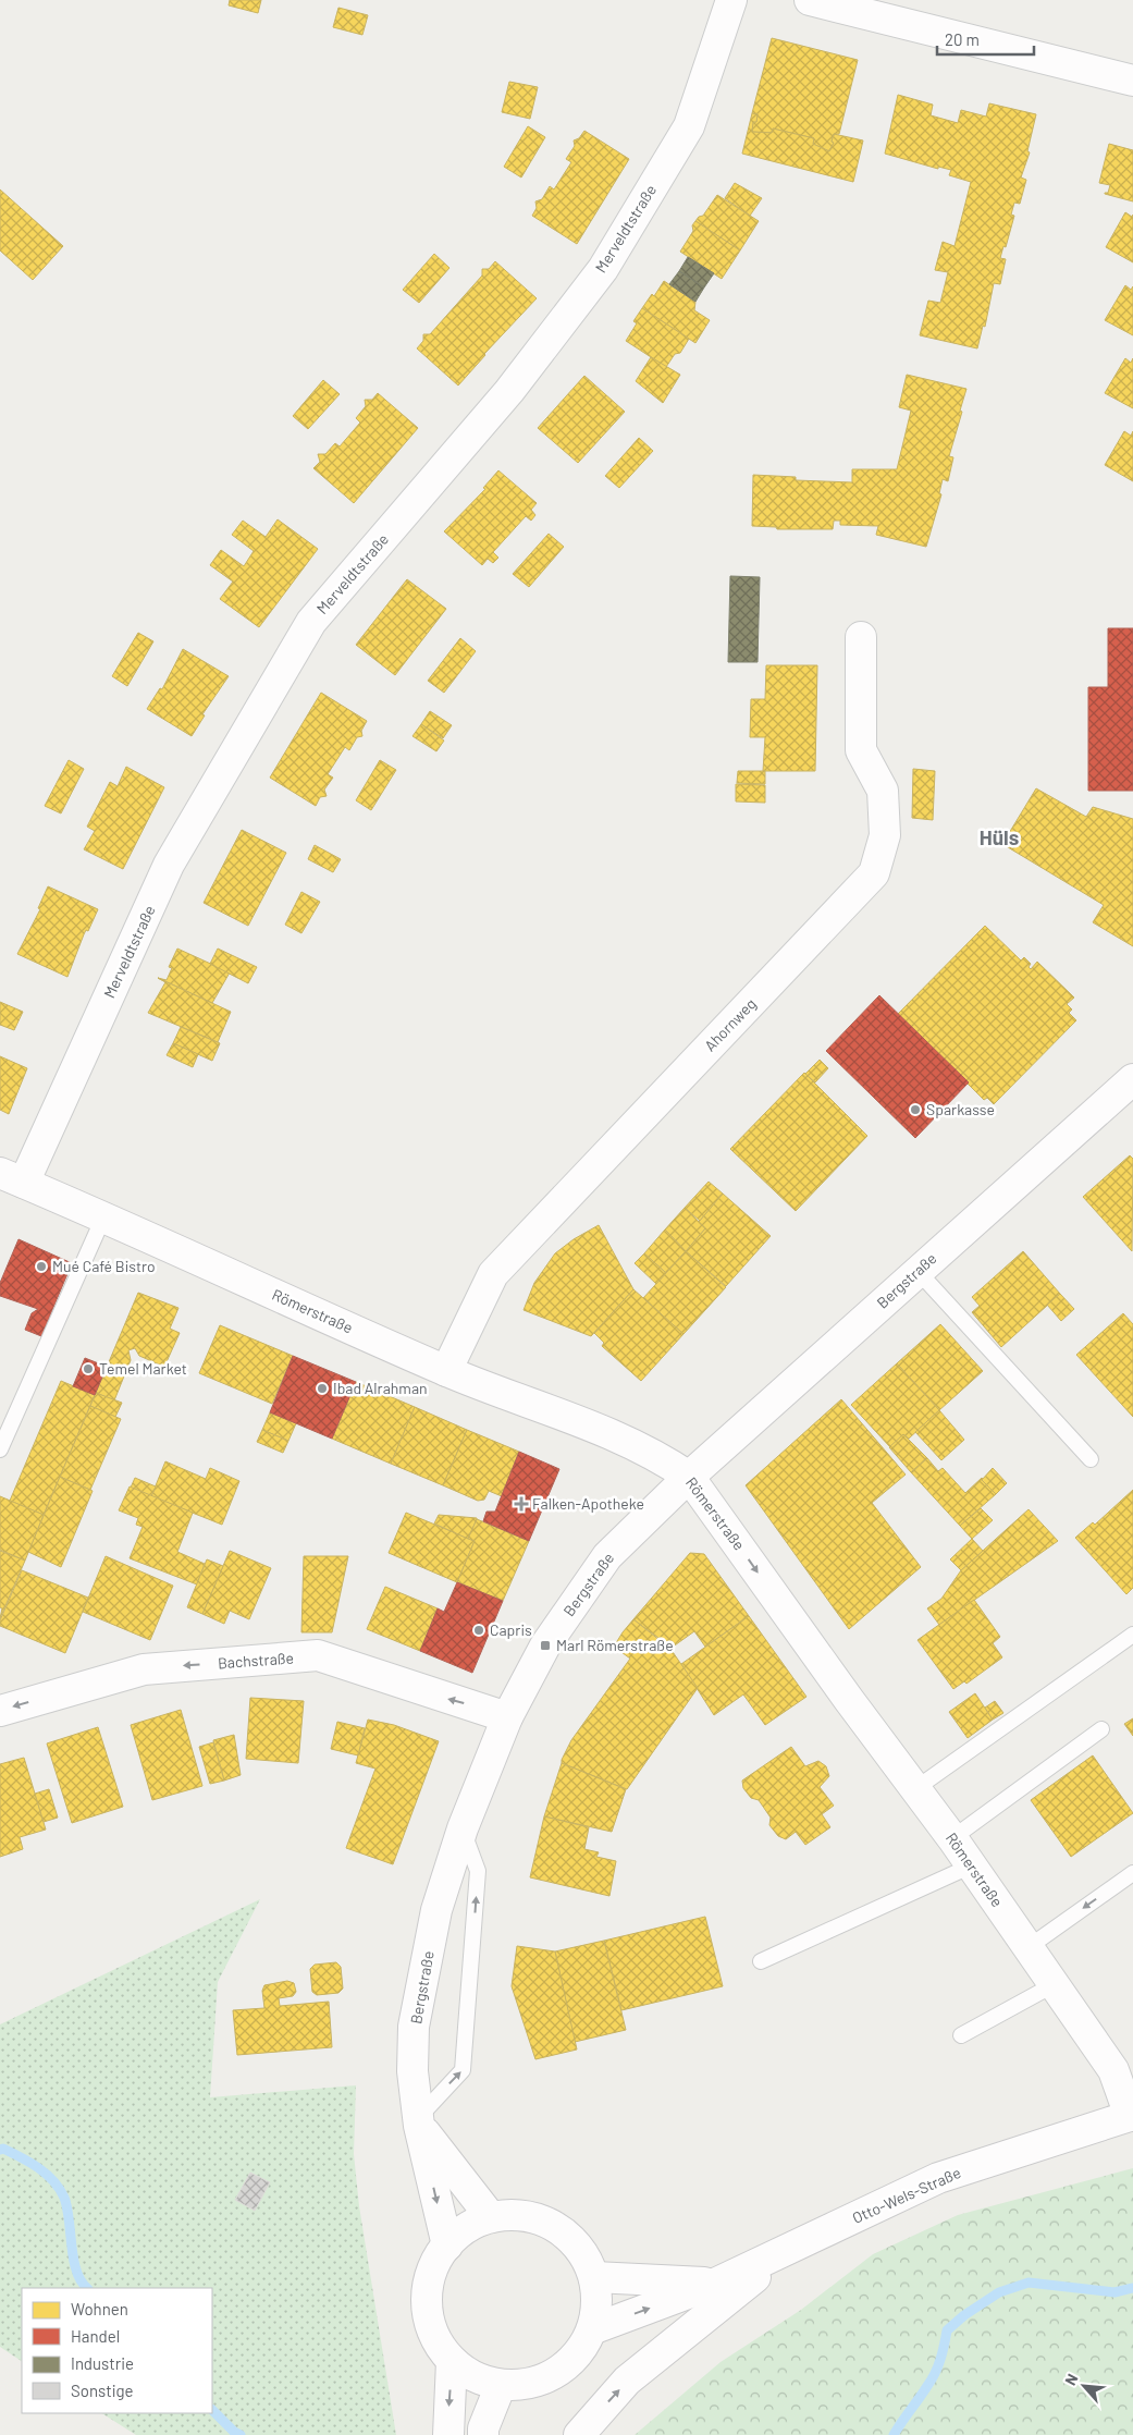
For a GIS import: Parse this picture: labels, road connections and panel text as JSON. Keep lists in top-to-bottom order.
{
  "streets": {
    "main road": [
      "Merveldtstraße",
      "Ahornweg",
      "Bergstraße",
      "Römerstraße",
      "Bachstraße",
      "Otto-Wels-Straße"
    ]
  },
  "crossings": [
    ["Merveldtstraße", "Römerstraße"],
    ["Ahornweg", "Römerstraße"],
    ["Bergstraße", "Römerstraße"],
    ["Bergstraße", "Bachstraße"],
    ["Bergstraße", "Otto-Wels-Straße"],
    ["Römerstraße", "Otto-Wels-Straße"]
  ],
  "one_way": ["Bachstraße"],
  "districts": ["Hüls"],
  "places": {
    "other": [
      "Sparkasse",
      "Mué Café Bistro",
      "Temel Market",
      "Ibad Alrahman",
      "Capris"
    ],
    "health": ["Falken-Apotheke"],
    "transit": ["Marl Römerstraße"]
  },
  "legend": [
    "Wohnen",
    "Handel",
    "Industrie",
    "Sonstige"
  ],
  "scale_bar": "20 m",
  "north": "top left"
}
